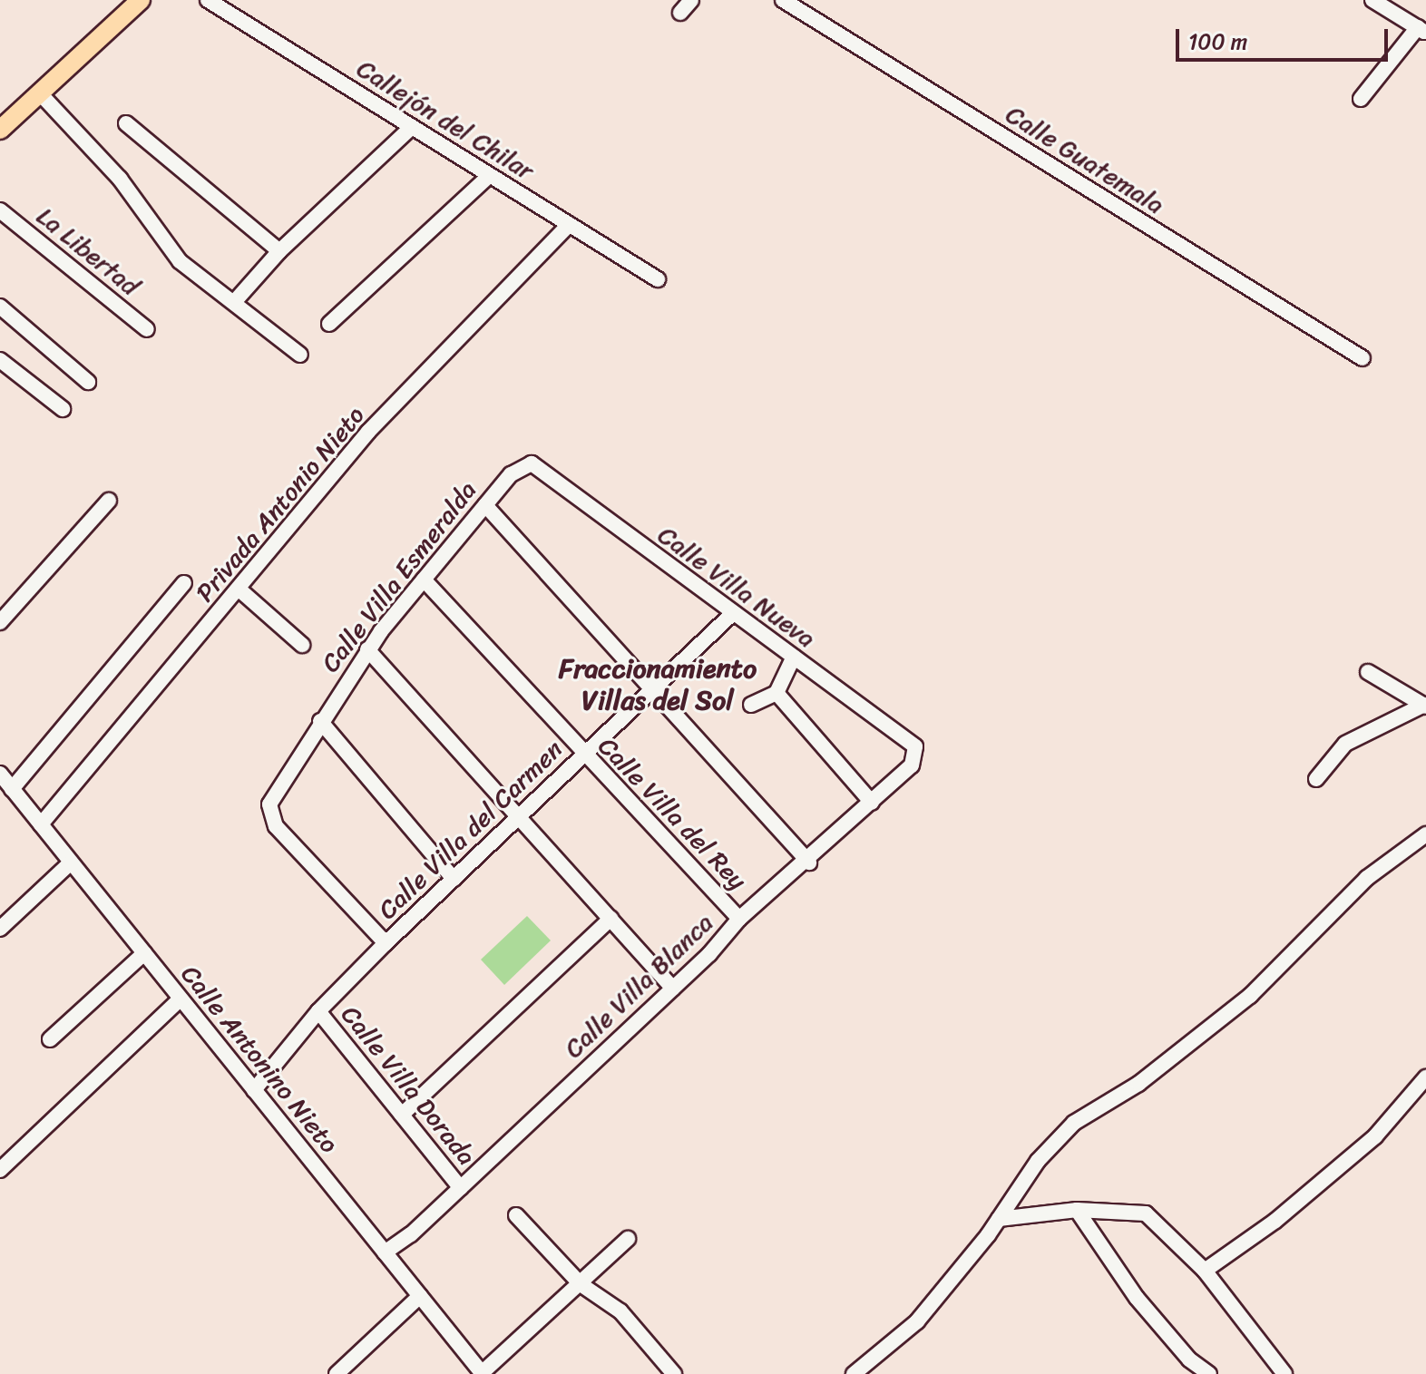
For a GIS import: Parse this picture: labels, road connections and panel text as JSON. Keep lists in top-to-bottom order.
{
  "streets": {
    "street": [
      "Callejón del Chilar",
      "Calle Guatemala",
      "La Libertad",
      "Privada Antonio Nieto",
      "Calle Villa Esmeralda",
      "Calle Villa Nueva",
      "Calle Villa del Rey",
      "Calle Villa del Carmen",
      "Calle Villa Blanca",
      "Calle Antonino Nieto",
      "Calle Villa Dorada"
    ]
  },
  "crossings": [
    ["Callejón del Chilar", "Privada Antonio Nieto"],
    ["Privada Antonio Nieto", "Calle Antonino Nieto"],
    ["Calle Villa Esmeralda", "Calle Villa Nueva"],
    ["Calle Villa Esmeralda", "Calle Villa del Rey"],
    ["Calle Villa Esmeralda", "Calle Villa del Carmen"],
    ["Calle Villa Nueva", "Calle Villa del Carmen"],
    ["Calle Villa Nueva", "Calle Villa Blanca"],
    ["Calle Villa del Rey", "Calle Villa del Carmen"],
    ["Calle Villa del Rey", "Calle Villa Blanca"],
    ["Calle Villa del Carmen", "Calle Antonino Nieto"],
    ["Calle Villa del Carmen", "Calle Villa Dorada"],
    ["Calle Villa Blanca", "Calle Antonino Nieto"],
    ["Calle Villa Blanca", "Calle Villa Dorada"]
  ],
  "districts": ["Fraccionamiento Villas del Sol"],
  "scale_bar": "100 m"
}
